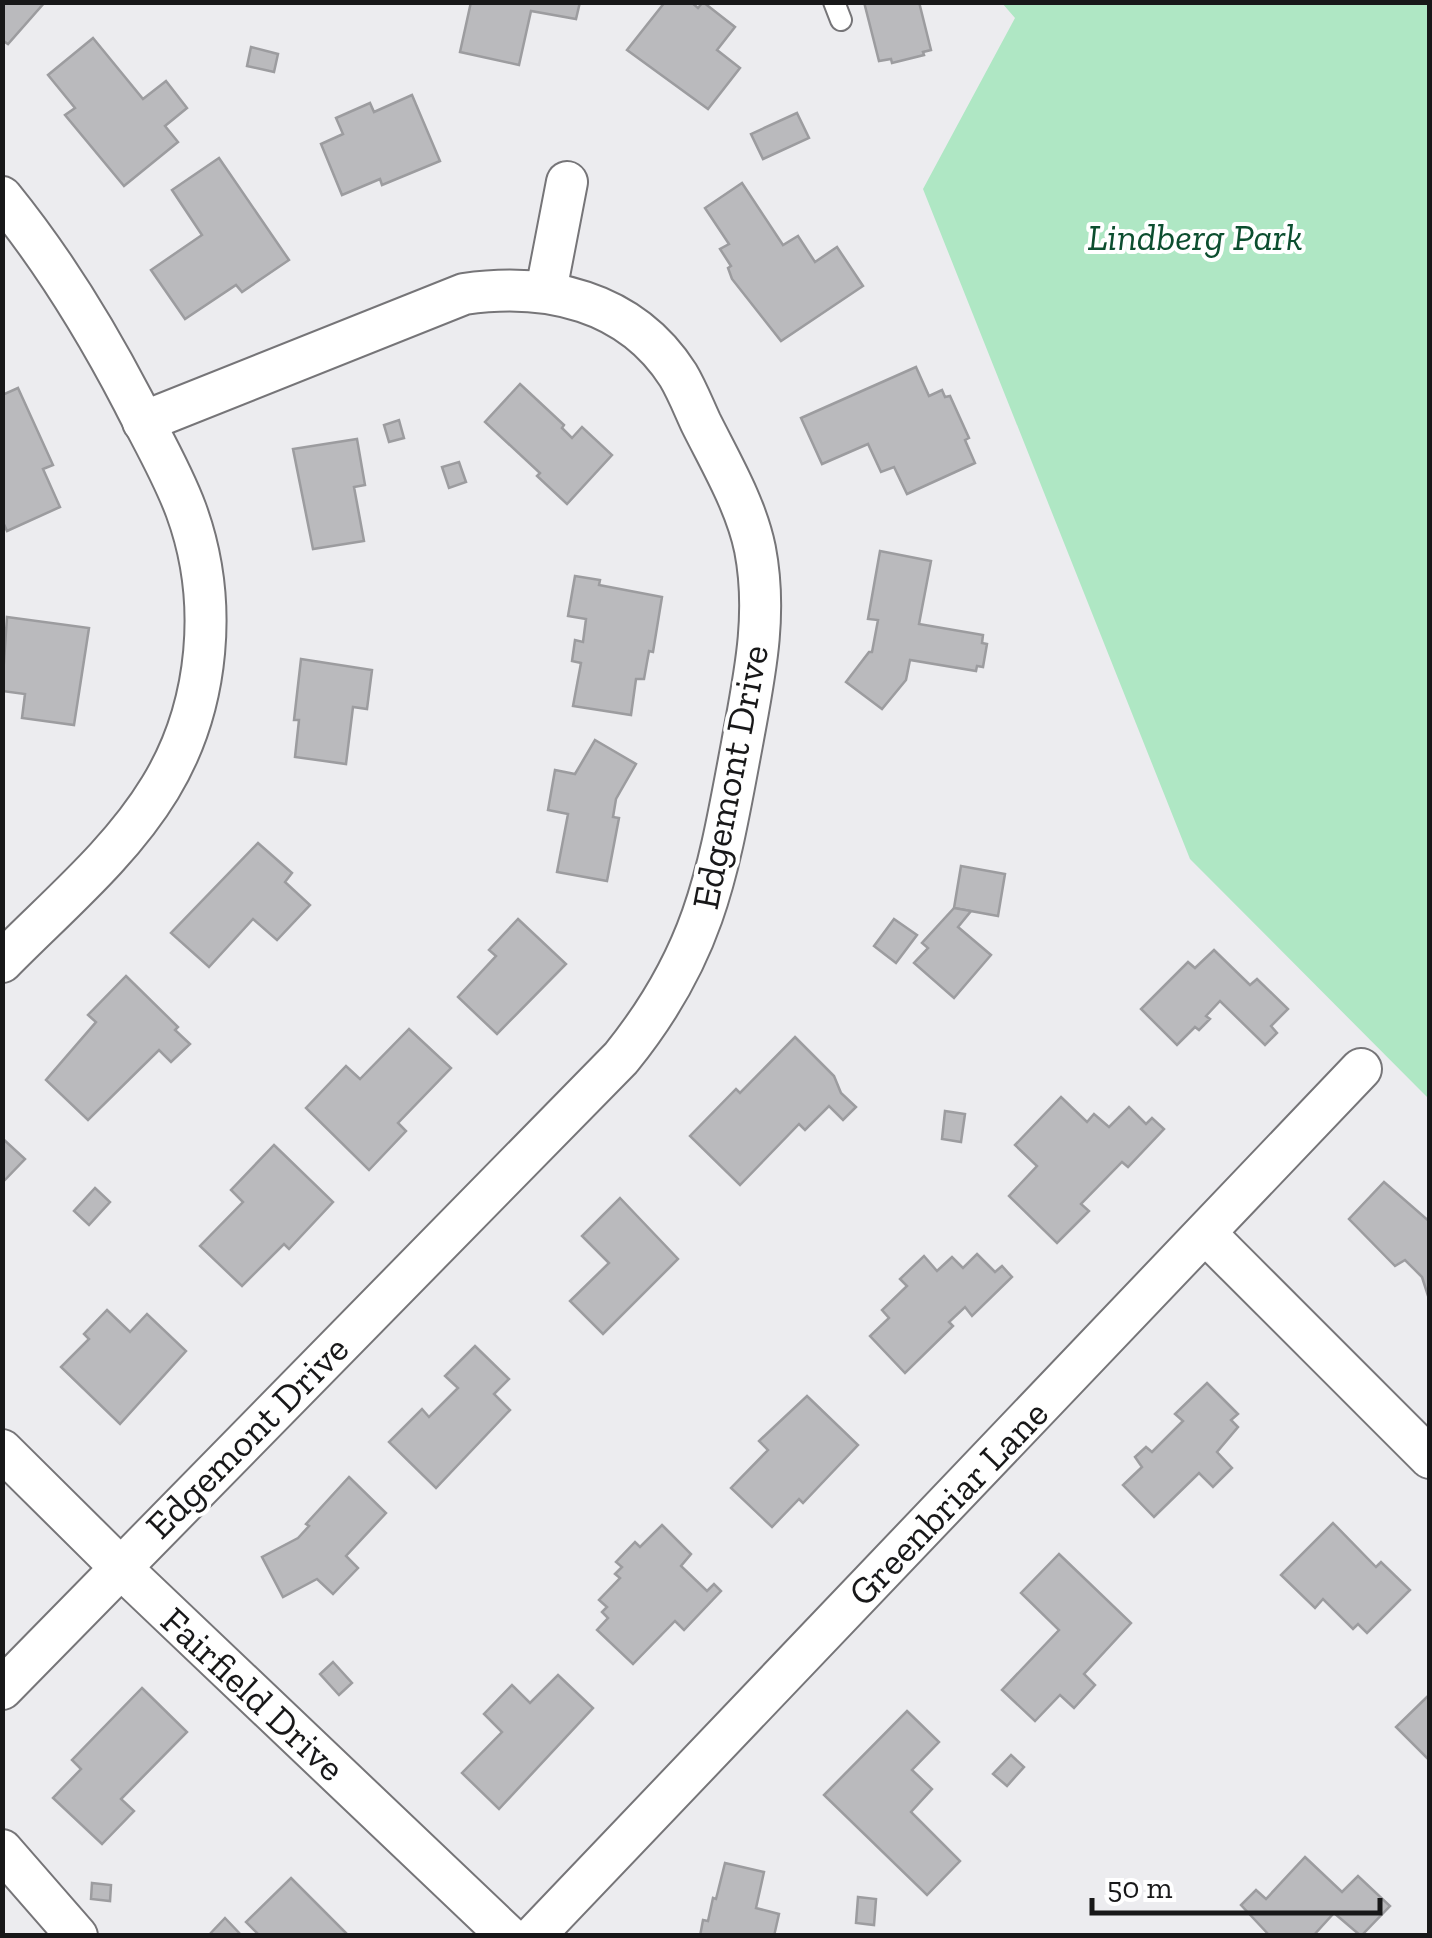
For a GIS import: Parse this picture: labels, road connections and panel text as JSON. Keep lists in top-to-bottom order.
{
  "streets": {
    "street": ["Edgemont Drive", "Greenbriar Lane", "Fairfield Drive"]
  },
  "crossings": [
    ["Edgemont Drive", "Fairfield Drive"]
  ],
  "parks": ["Lindberg Park"],
  "scale_bar": "50 m"
}
